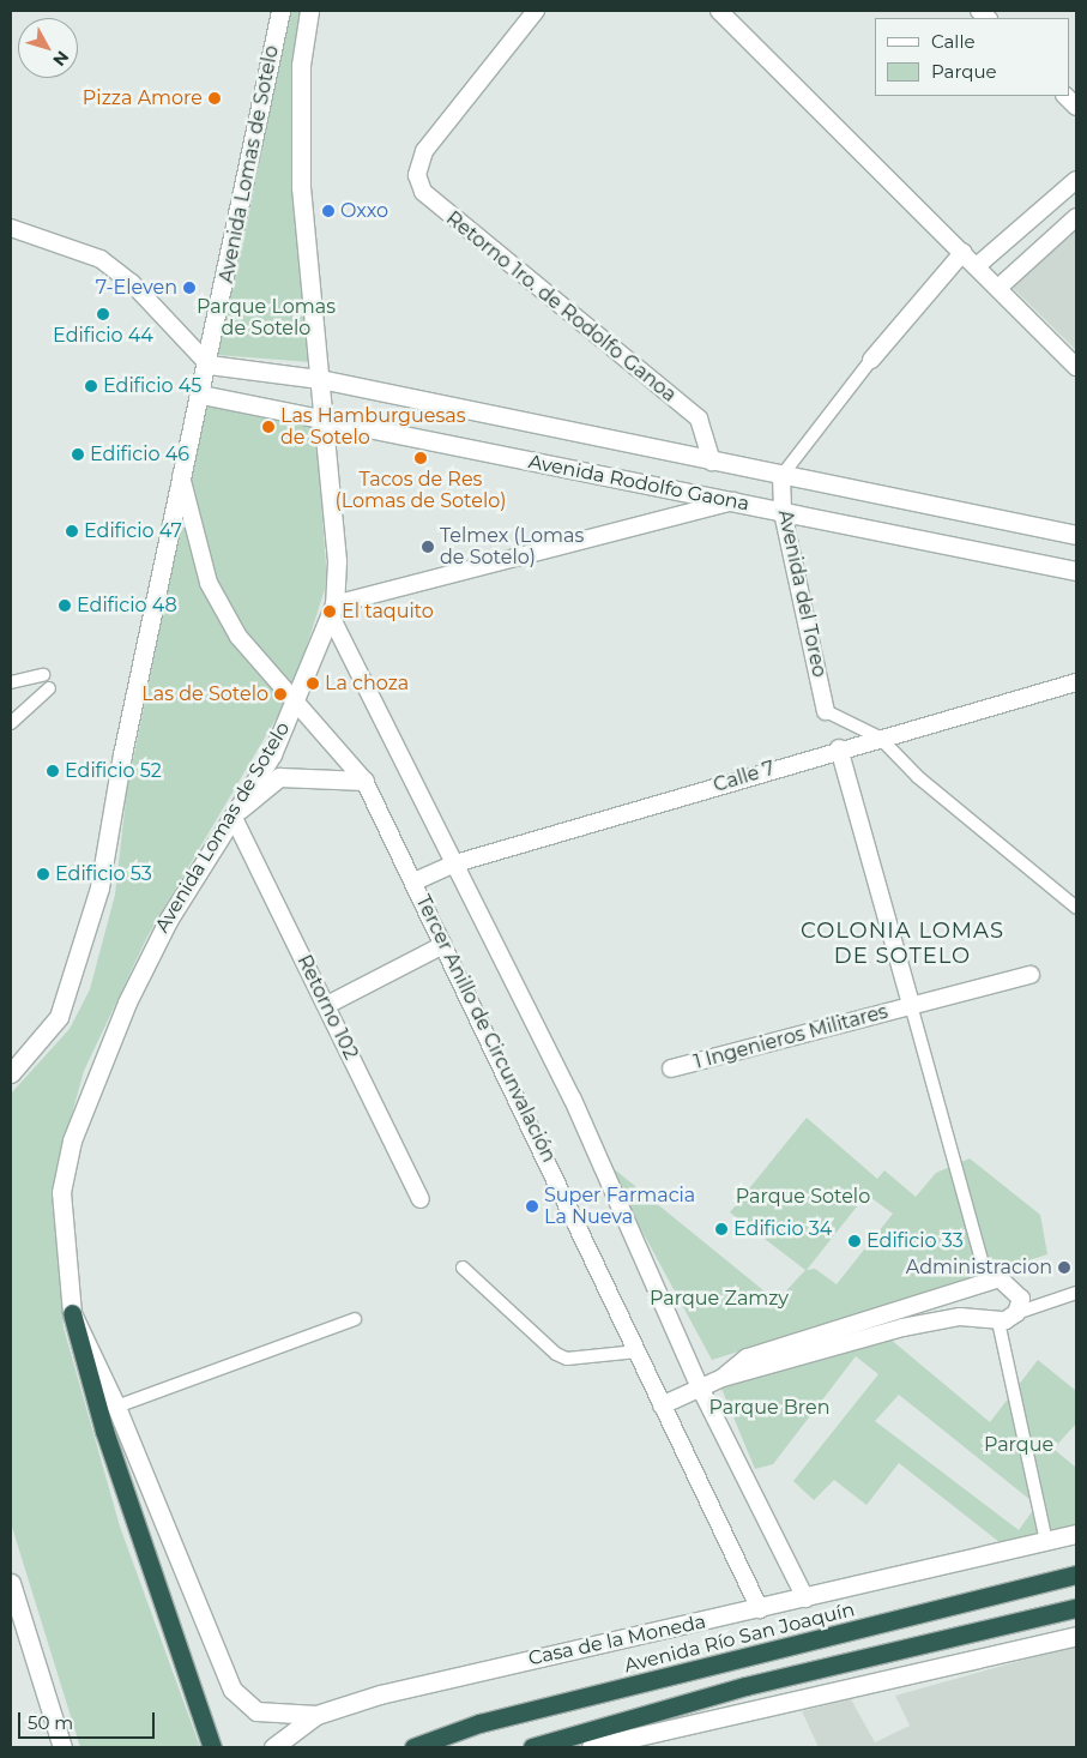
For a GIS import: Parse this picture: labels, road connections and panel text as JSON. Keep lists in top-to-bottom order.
{
  "streets": {
    "highway": ["Avenida Río San Joaquín"],
    "main road": ["Avenida Lomas de Sotelo", "Avenida Rodolfo Gaona", "Casa de la Moneda"],
    "street": [
      "Retorno 1ro. de Rodolfo Ganoa",
      "Avenida del Toreo",
      "Calle 7",
      "Retorno 102",
      "Tercer Anillo de Circunvalación",
      "1 Ingenieros Militares"
    ]
  },
  "crossings": [
    ["Avenida Lomas de Sotelo", "Avenida Rodolfo Gaona"],
    ["Avenida Lomas de Sotelo", "Retorno 102"],
    ["Avenida Lomas de Sotelo", "Tercer Anillo de Circunvalación"],
    ["Retorno 1ro. de Rodolfo Ganoa", "Avenida Rodolfo Gaona"],
    ["Avenida Rodolfo Gaona", "Avenida del Toreo"],
    ["Calle 7", "Tercer Anillo de Circunvalación"],
    ["Tercer Anillo de Circunvalación", "Casa de la Moneda"]
  ],
  "districts": ["COLONIA LOMAS DE SOTELO"],
  "parks": [
    "Parque Lomas de Sotelo",
    "Parque Sotelo",
    "Parque Zamzy",
    "Parque Bren",
    "Parque"
  ],
  "places": [
    "Pizza Amore",
    "Oxxo",
    "7-Eleven",
    "Edificio 44",
    "Edificio 45",
    "Las Hamburguesas de Sotelo",
    "Edificio 46",
    "Tacos de Res (Lomas de Sotelo)",
    "Edificio 47",
    "Telmex (Lomas de Sotelo)",
    "Edificio 48",
    "El taquito",
    "La choza",
    "Las de Sotelo",
    "Edificio 52",
    "Edificio 53",
    "Super Farmacia La Nueva",
    "Edificio 34",
    "Edificio 33",
    "Administracion"
  ],
  "legend": ["Calle", "Parque"],
  "scale_bar": "50 m",
  "north": "bottom right"
}
